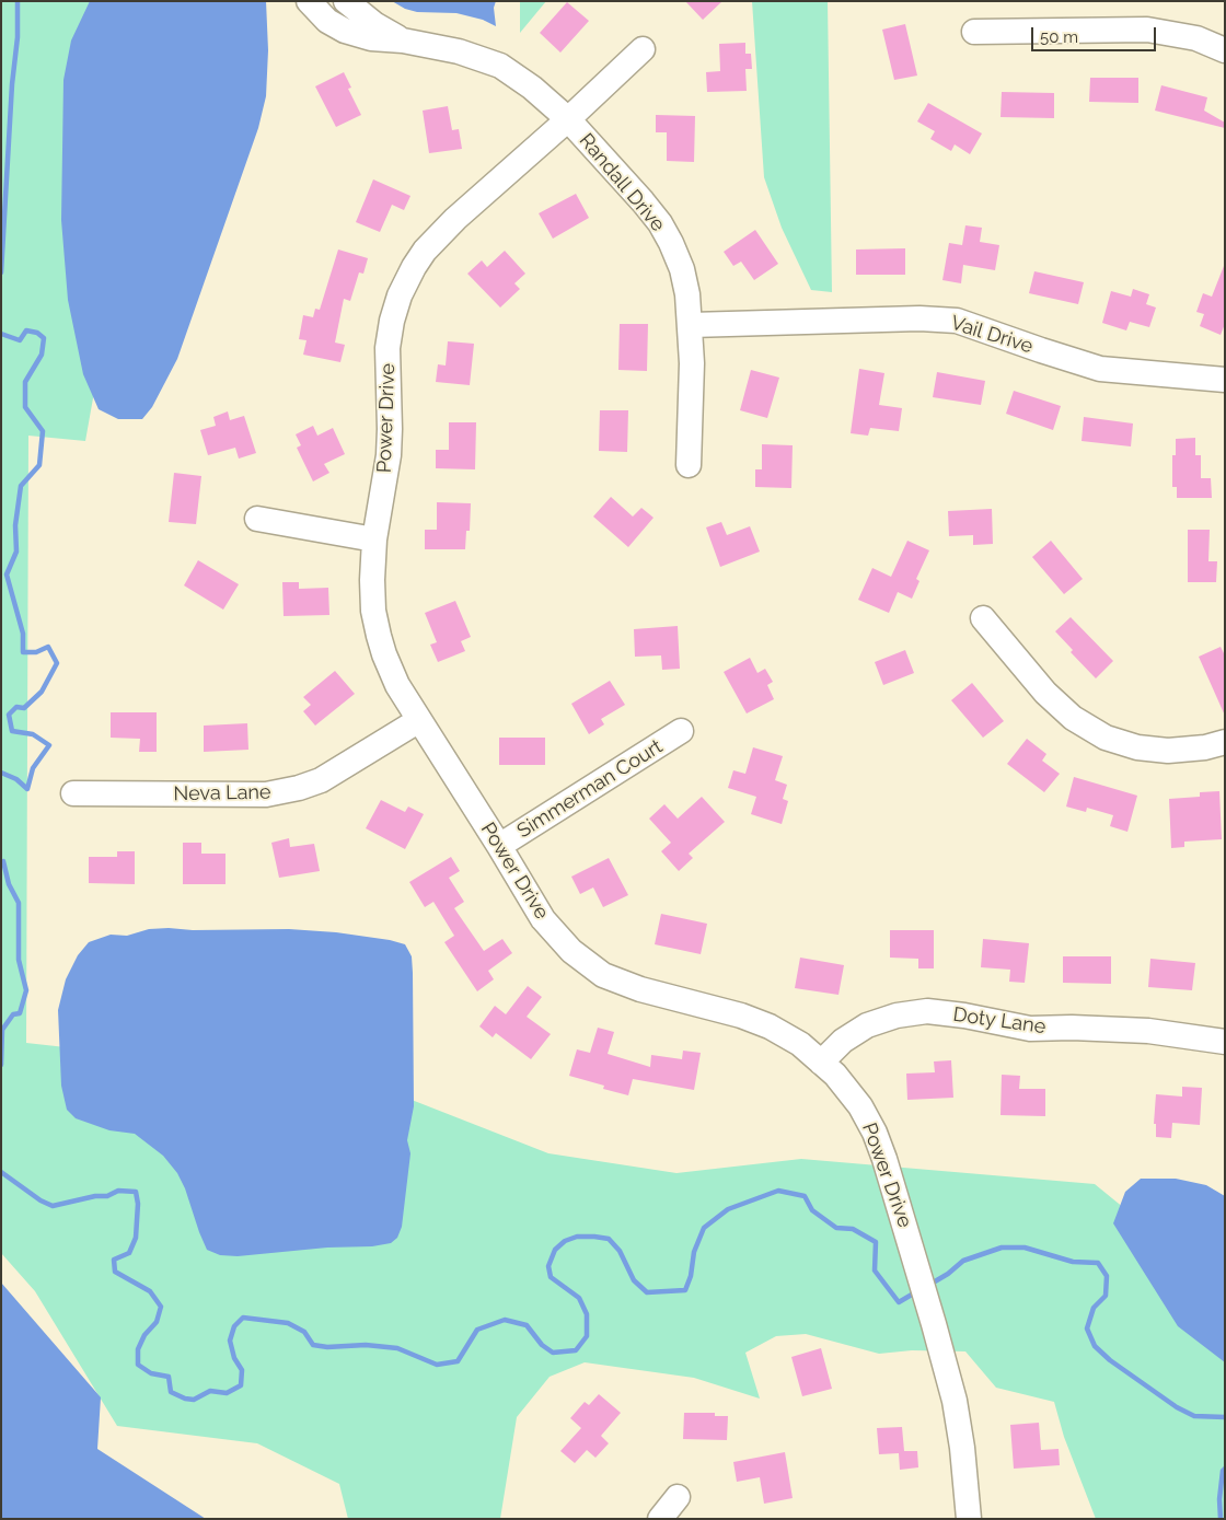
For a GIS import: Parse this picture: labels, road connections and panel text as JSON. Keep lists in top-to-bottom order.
{
  "streets": {
    "street": [
      "Randall Drive",
      "Vail Drive",
      "Power Drive",
      "Simmerman Court",
      "Neva Lane",
      "Doty Lane"
    ]
  },
  "crossings": [
    ["Randall Drive", "Vail Drive"],
    ["Randall Drive", "Power Drive"],
    ["Power Drive", "Simmerman Court"],
    ["Power Drive", "Neva Lane"],
    ["Power Drive", "Doty Lane"]
  ],
  "scale_bar": "50 m"
}
